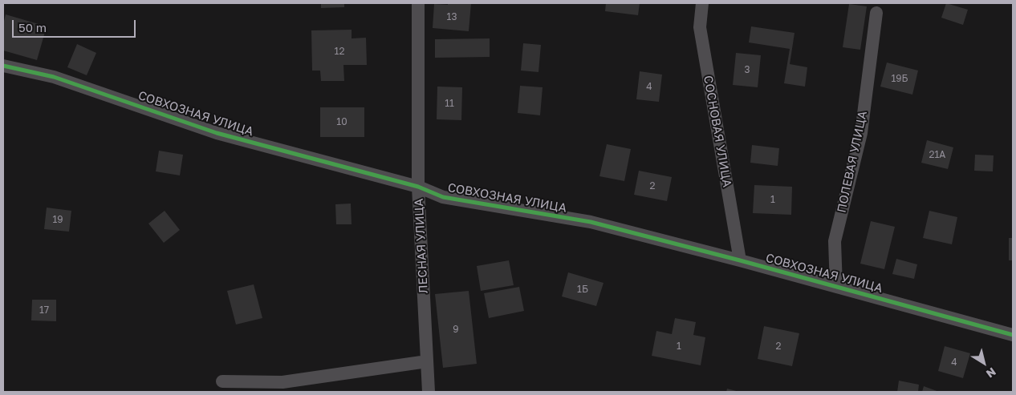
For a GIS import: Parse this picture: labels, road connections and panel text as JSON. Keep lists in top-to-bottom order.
{
  "streets": {
    "street": [
      "СОВХОЗНАЯ УЛИЦА",
      "СОСНОВАЯ УЛИЦА",
      "ПОЛЕВАЯ УЛИЦА",
      "ЛЕСНАЯ УЛИЦА"
    ]
  },
  "crossings": [
    ["СОВХОЗНАЯ УЛИЦА", "СОСНОВАЯ УЛИЦА"],
    ["СОВХОЗНАЯ УЛИЦА", "ПОЛЕВАЯ УЛИЦА"],
    ["СОВХОЗНАЯ УЛИЦА", "ЛЕСНАЯ УЛИЦА"]
  ],
  "house_numbers": [
    "13",
    "12",
    "3",
    "19Б",
    "4",
    "11",
    "10",
    "21А",
    "2",
    "1",
    "19",
    "1Б",
    "17",
    "9",
    "1",
    "2",
    "4"
  ],
  "scale_bar": "50 m",
  "north": "bottom right"
}
